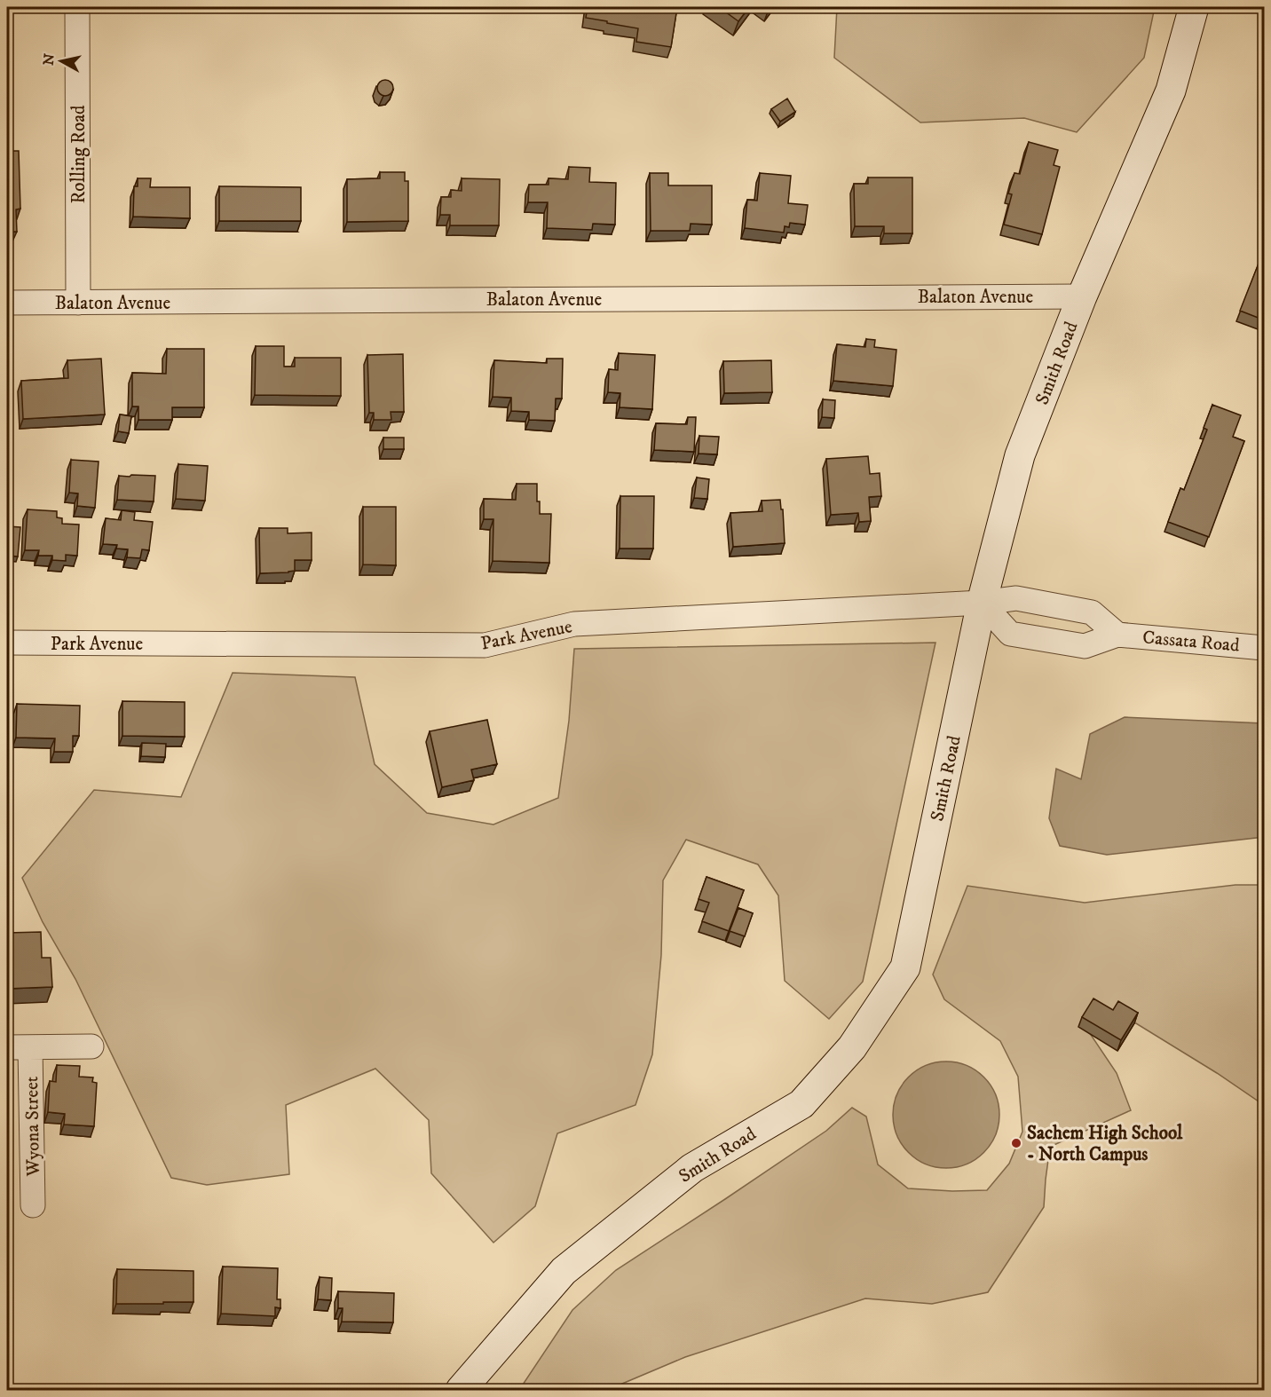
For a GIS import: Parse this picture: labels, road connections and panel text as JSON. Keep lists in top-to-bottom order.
{
  "streets": {
    "street": [
      "Rolling Road",
      "Balaton Avenue",
      "Smith Road",
      "Park Avenue",
      "Cassata Road",
      "Wyona Street"
    ]
  },
  "crossings": [
    ["Rolling Road", "Balaton Avenue"],
    ["Balaton Avenue", "Smith Road"],
    ["Smith Road", "Park Avenue"],
    ["Smith Road", "Cassata Road"],
    ["Park Avenue", "Cassata Road"]
  ],
  "places": ["Sachem High School - North Campus"],
  "north": "left"
}
